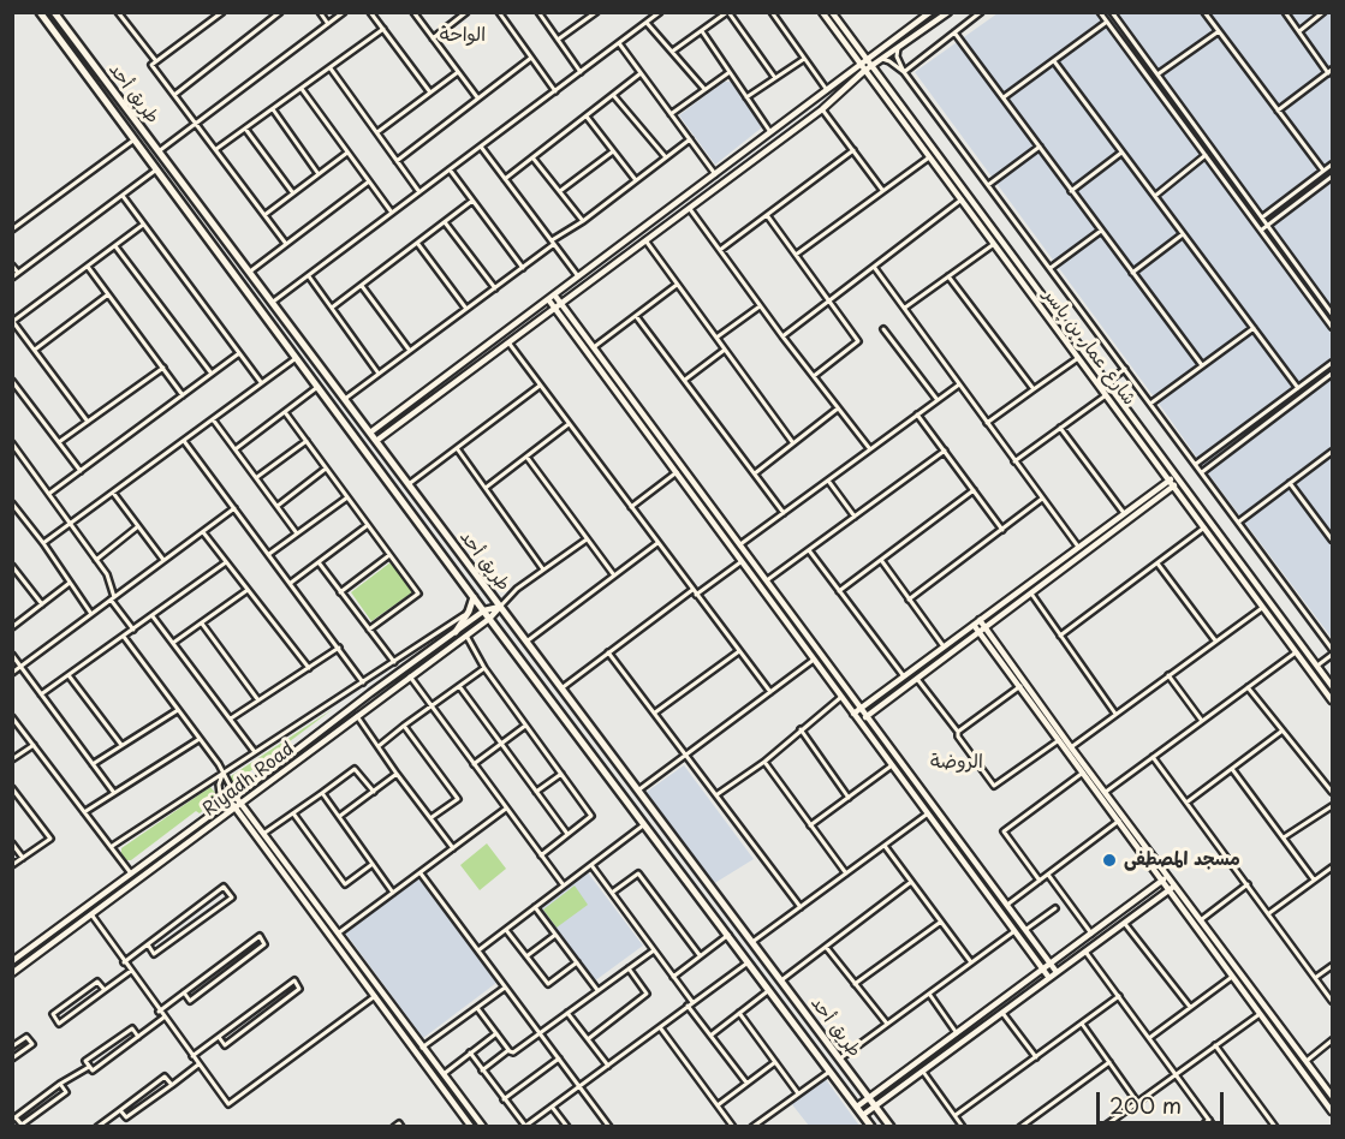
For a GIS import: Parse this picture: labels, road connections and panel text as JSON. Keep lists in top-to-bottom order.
{
  "streets": {
    "main road": ["طريق أحد"],
    "street": ["شارع عمار بن ياسر", "Riyadh Road"]
  },
  "crossings": [
    ["طريق أحد", "Riyadh Road"]
  ],
  "districts": ["الواحة", "الروضة"],
  "places": ["مسجد المصطفى"],
  "scale_bar": "200 m"
}
